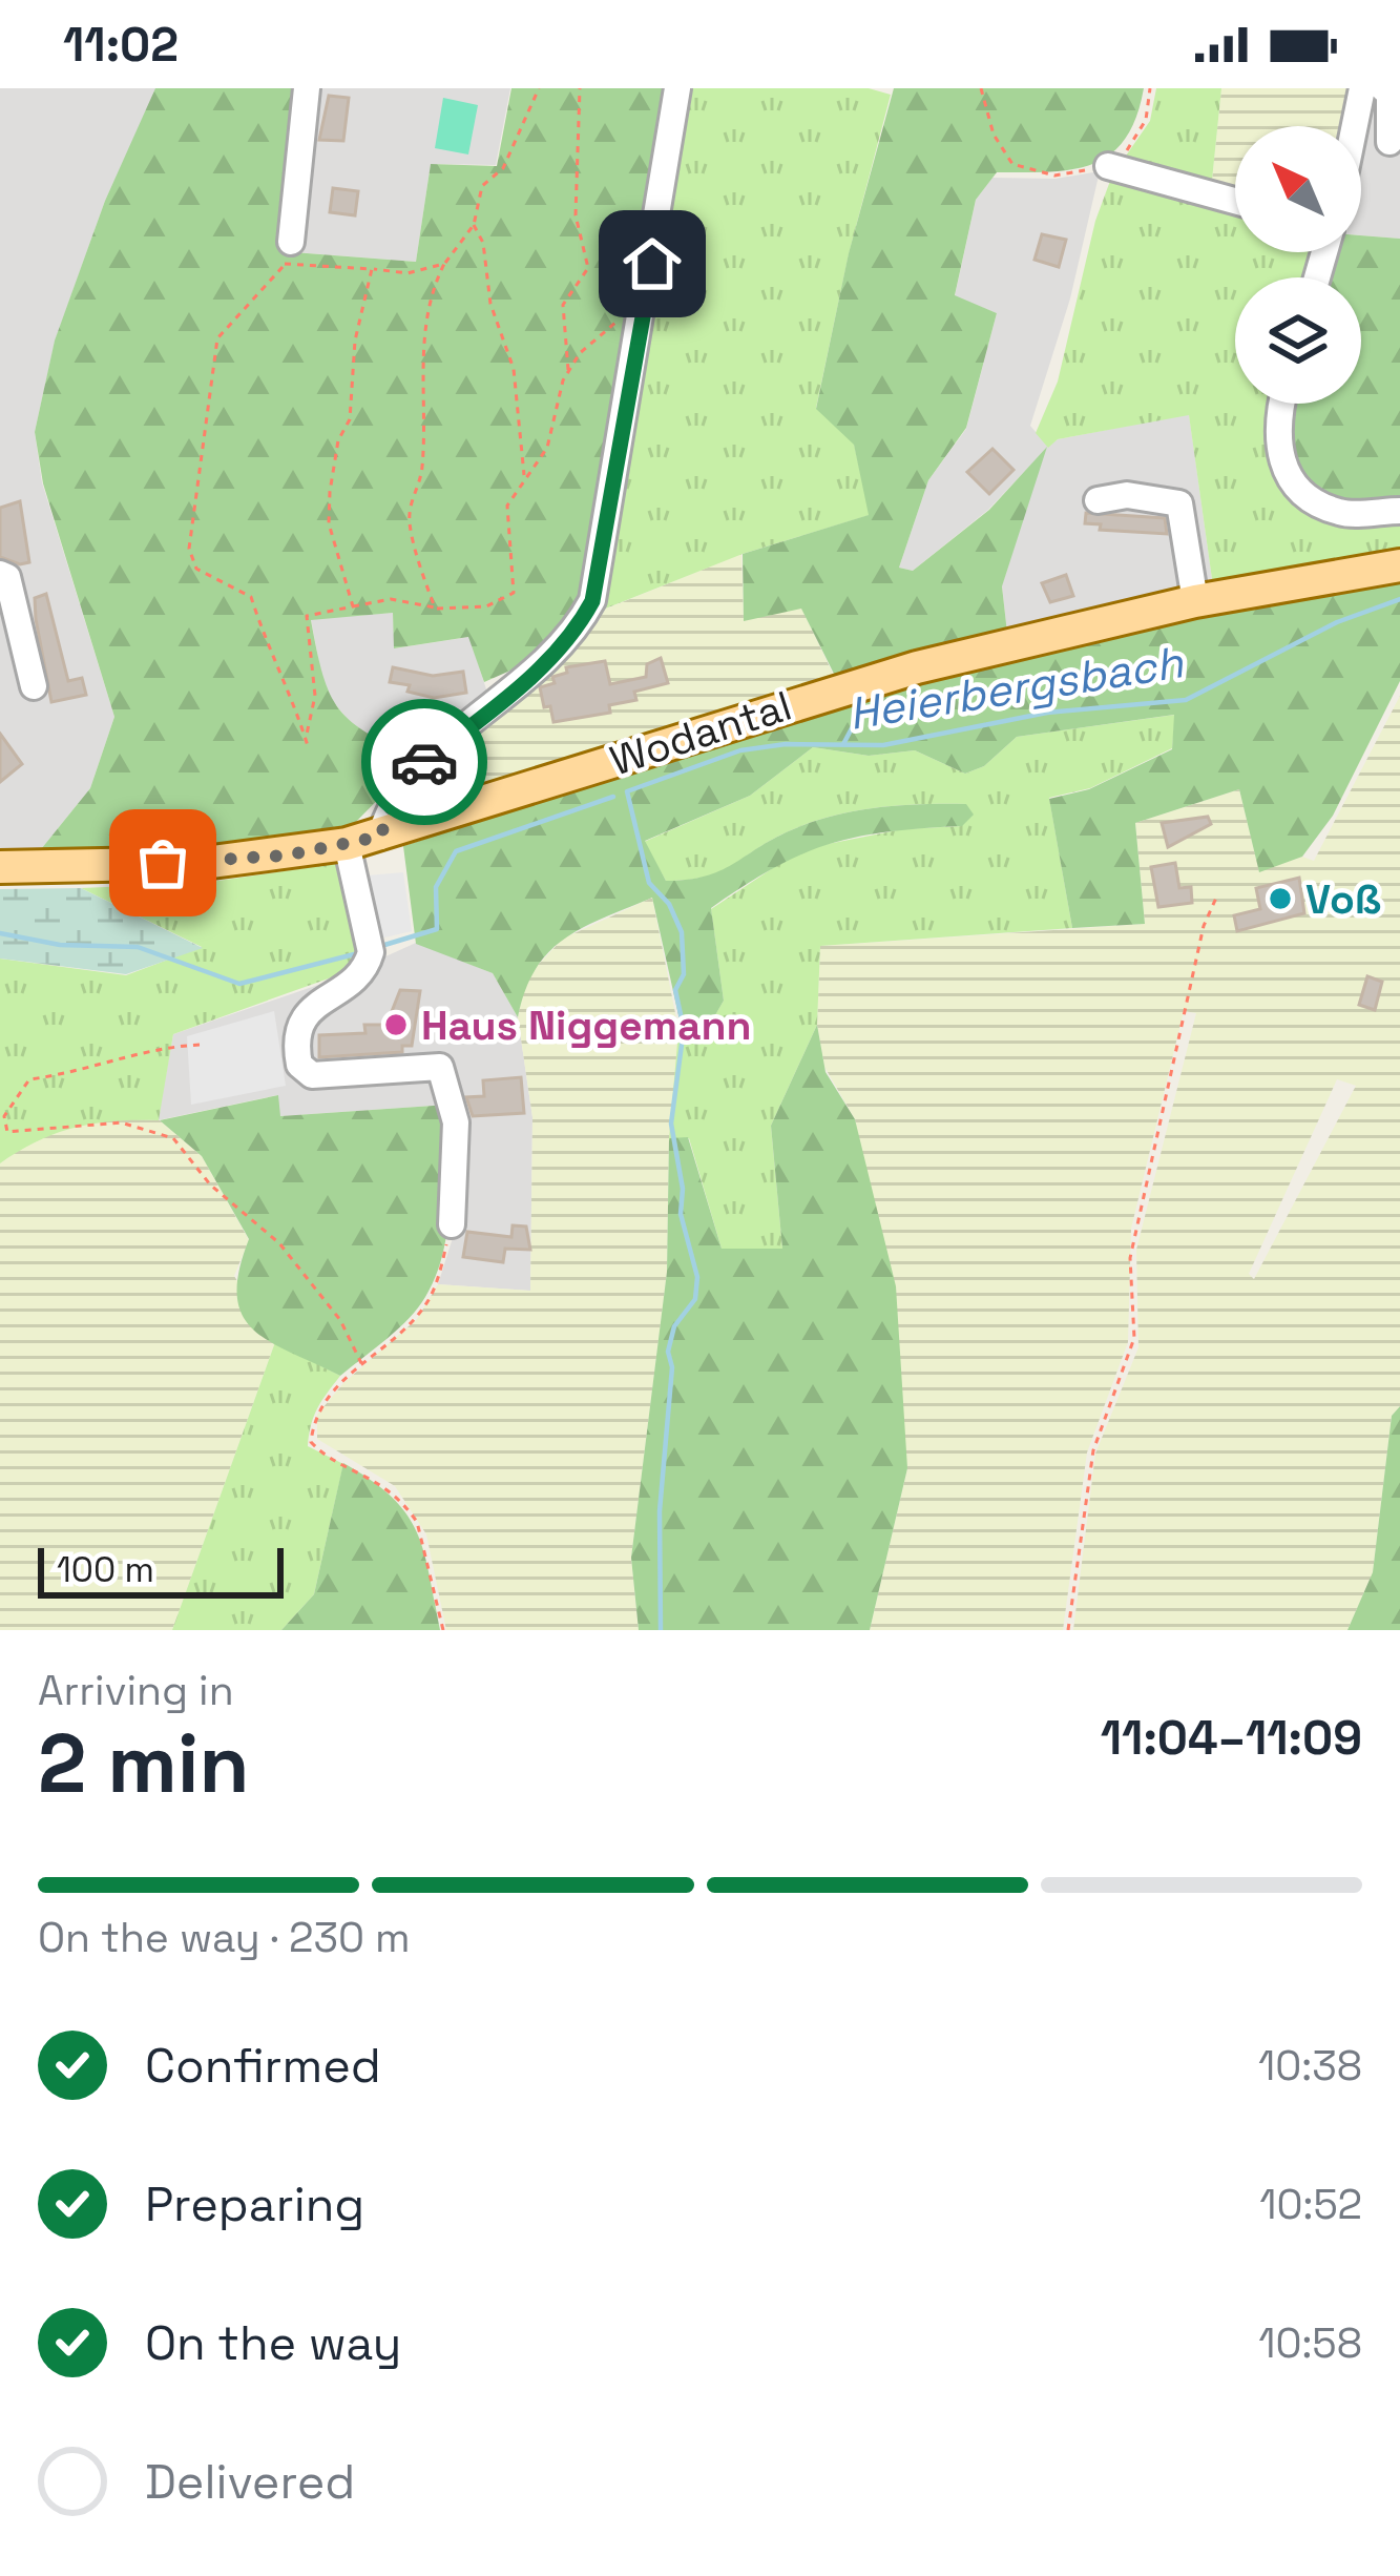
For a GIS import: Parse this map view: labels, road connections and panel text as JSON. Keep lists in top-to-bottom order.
{
  "streets": {
    "main road": ["Wodantal"]
  },
  "water": ["Heierbergsbach"],
  "places": ["Voß", "Haus Niggemann"],
  "scale_bar": "100 m",
  "north": "top left",
  "page": {
    "status": "11:02",
    "scale": "100 m",
    "heading": ["2 min", "Arriving in", "11:04–11:09"],
    "bar": "On the way · 230 m",
    "list": [
      ["Confirmed", "10:38"],
      ["Preparing", "10:52"],
      ["On the way", "10:58"],
      "Delivered"
    ]
  }
}
